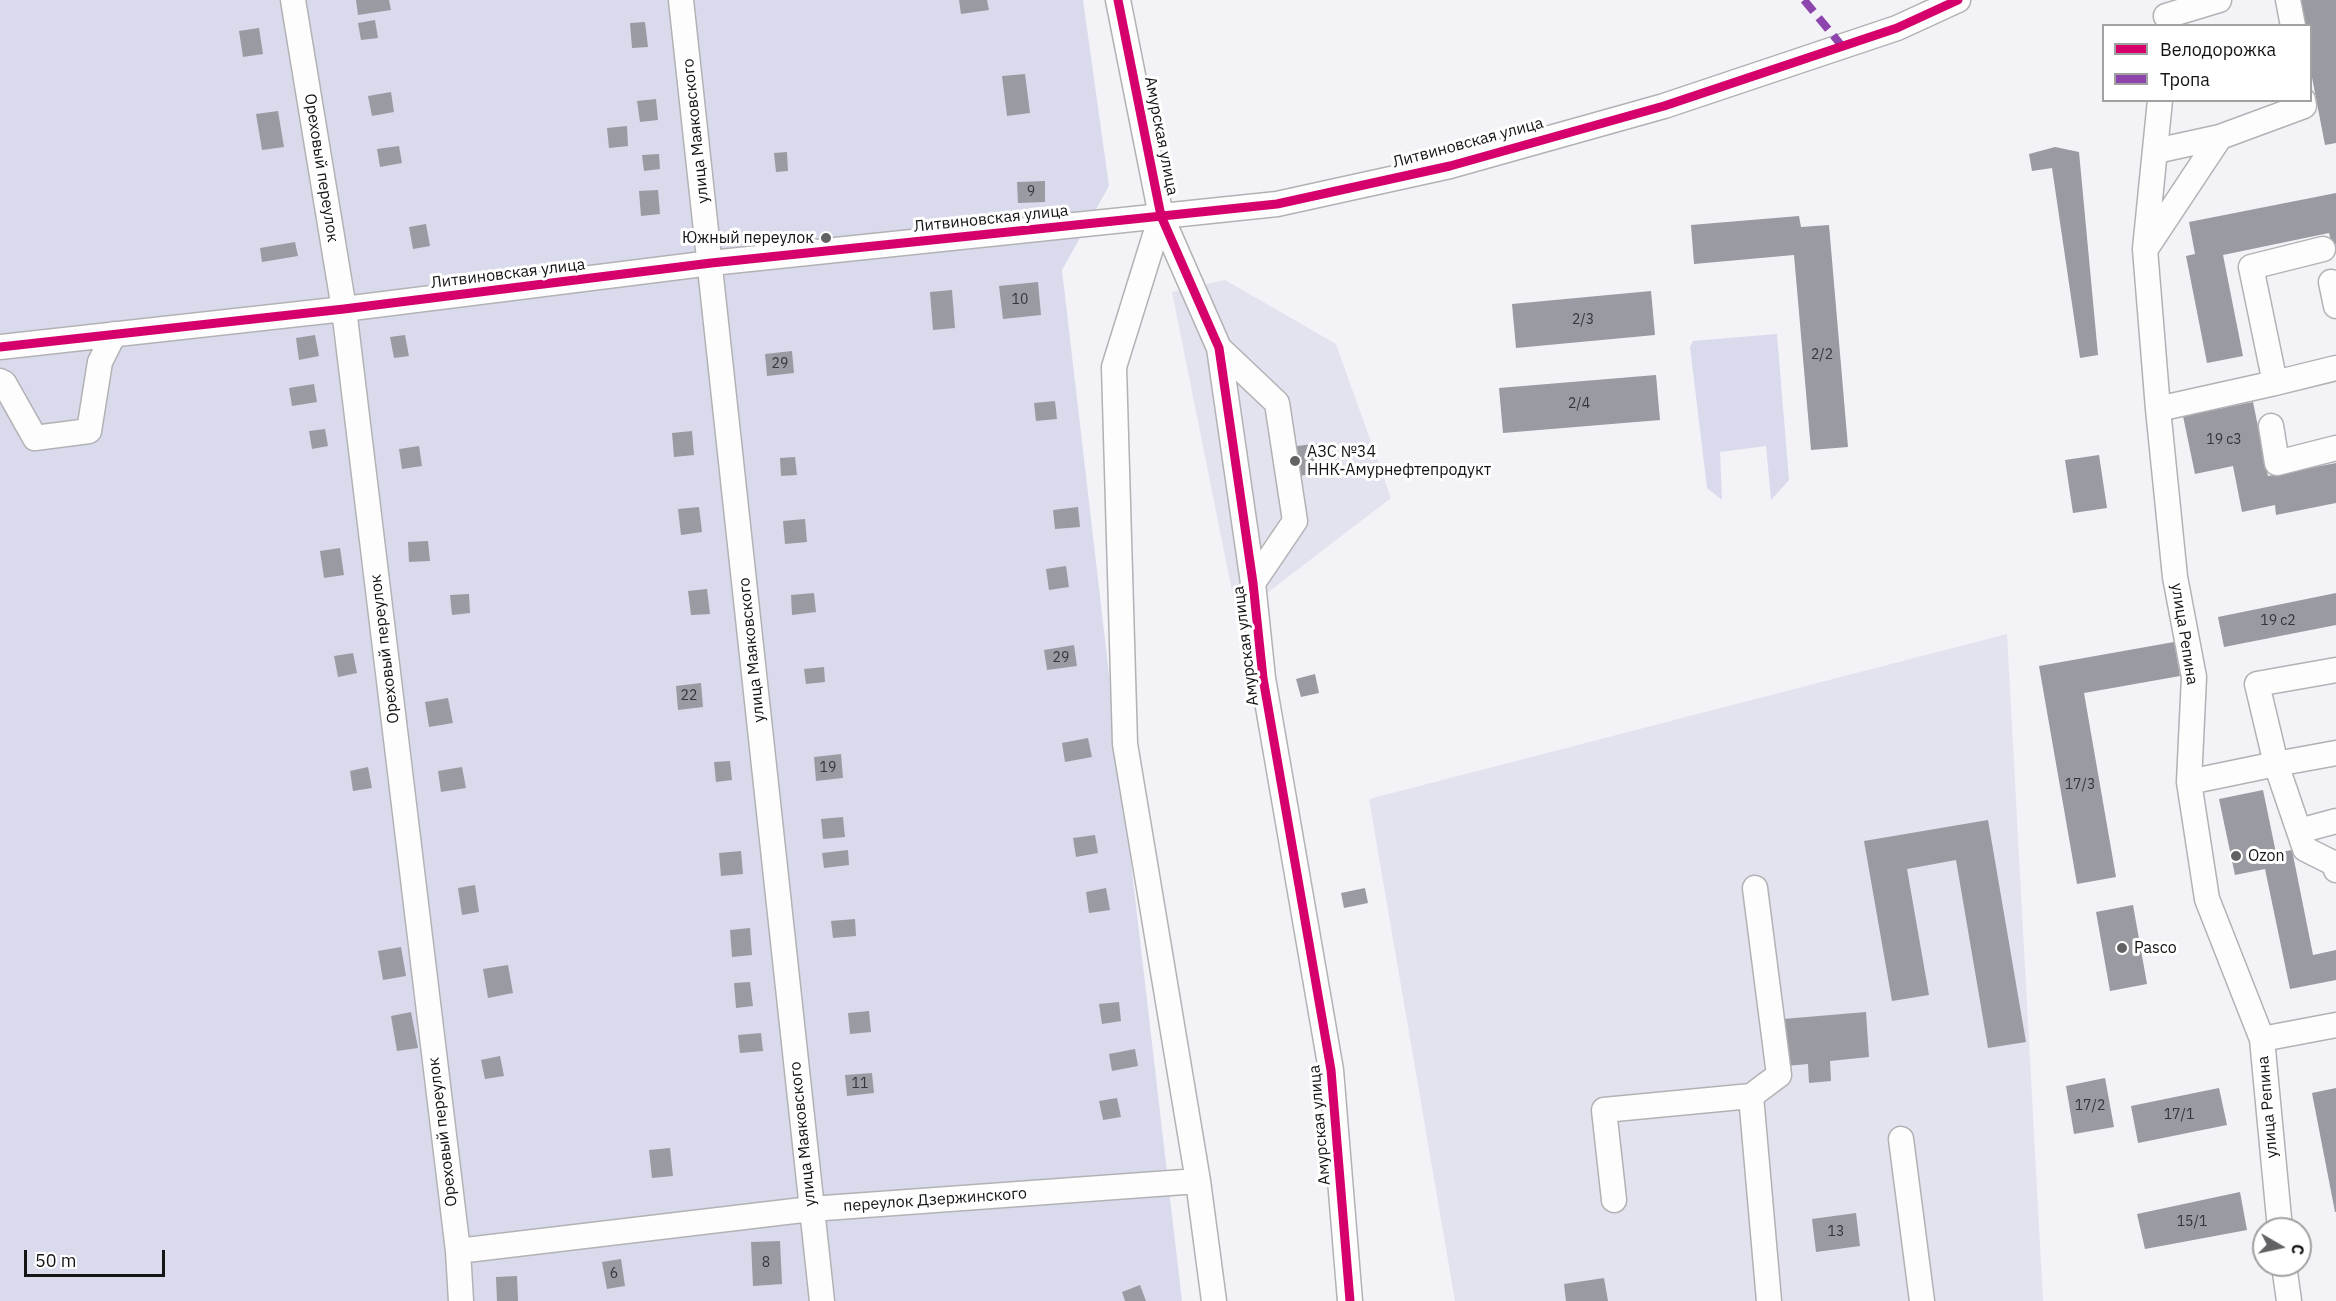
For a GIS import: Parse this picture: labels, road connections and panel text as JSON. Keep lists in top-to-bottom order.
{
  "streets": {
    "street": [
      "улица Маяковского",
      "Амурская улица",
      "Литвиновская улица",
      "Ореховый переулок",
      "улица Репина",
      "переулок Дзержинского"
    ]
  },
  "crossings": [
    ["улица Маяковского", "Литвиновская улица"],
    ["улица Маяковского", "переулок Дзержинского"],
    ["Амурская улица", "Литвиновская улица"],
    ["Амурская улица", "переулок Дзержинского"],
    ["Литвиновская улица", "Ореховый переулок"],
    ["Ореховый переулок", "переулок Дзержинского"]
  ],
  "places": [
    "Южный переулок",
    "АЗС №34 ННК-Амурнефтепродукт",
    "Ozon",
    "Pasco"
  ],
  "house_numbers": [
    "9",
    "10",
    "2/3",
    "2/2",
    "29",
    "2/4",
    "19 с3",
    "19 с2",
    "29",
    "22",
    "19",
    "17/3",
    "11",
    "17/2",
    "17/1",
    "15/1",
    "13",
    "8",
    "6"
  ],
  "legend": ["Велодорожка", "Тропа"],
  "scale_bar": "50 m",
  "north": "right"
}
